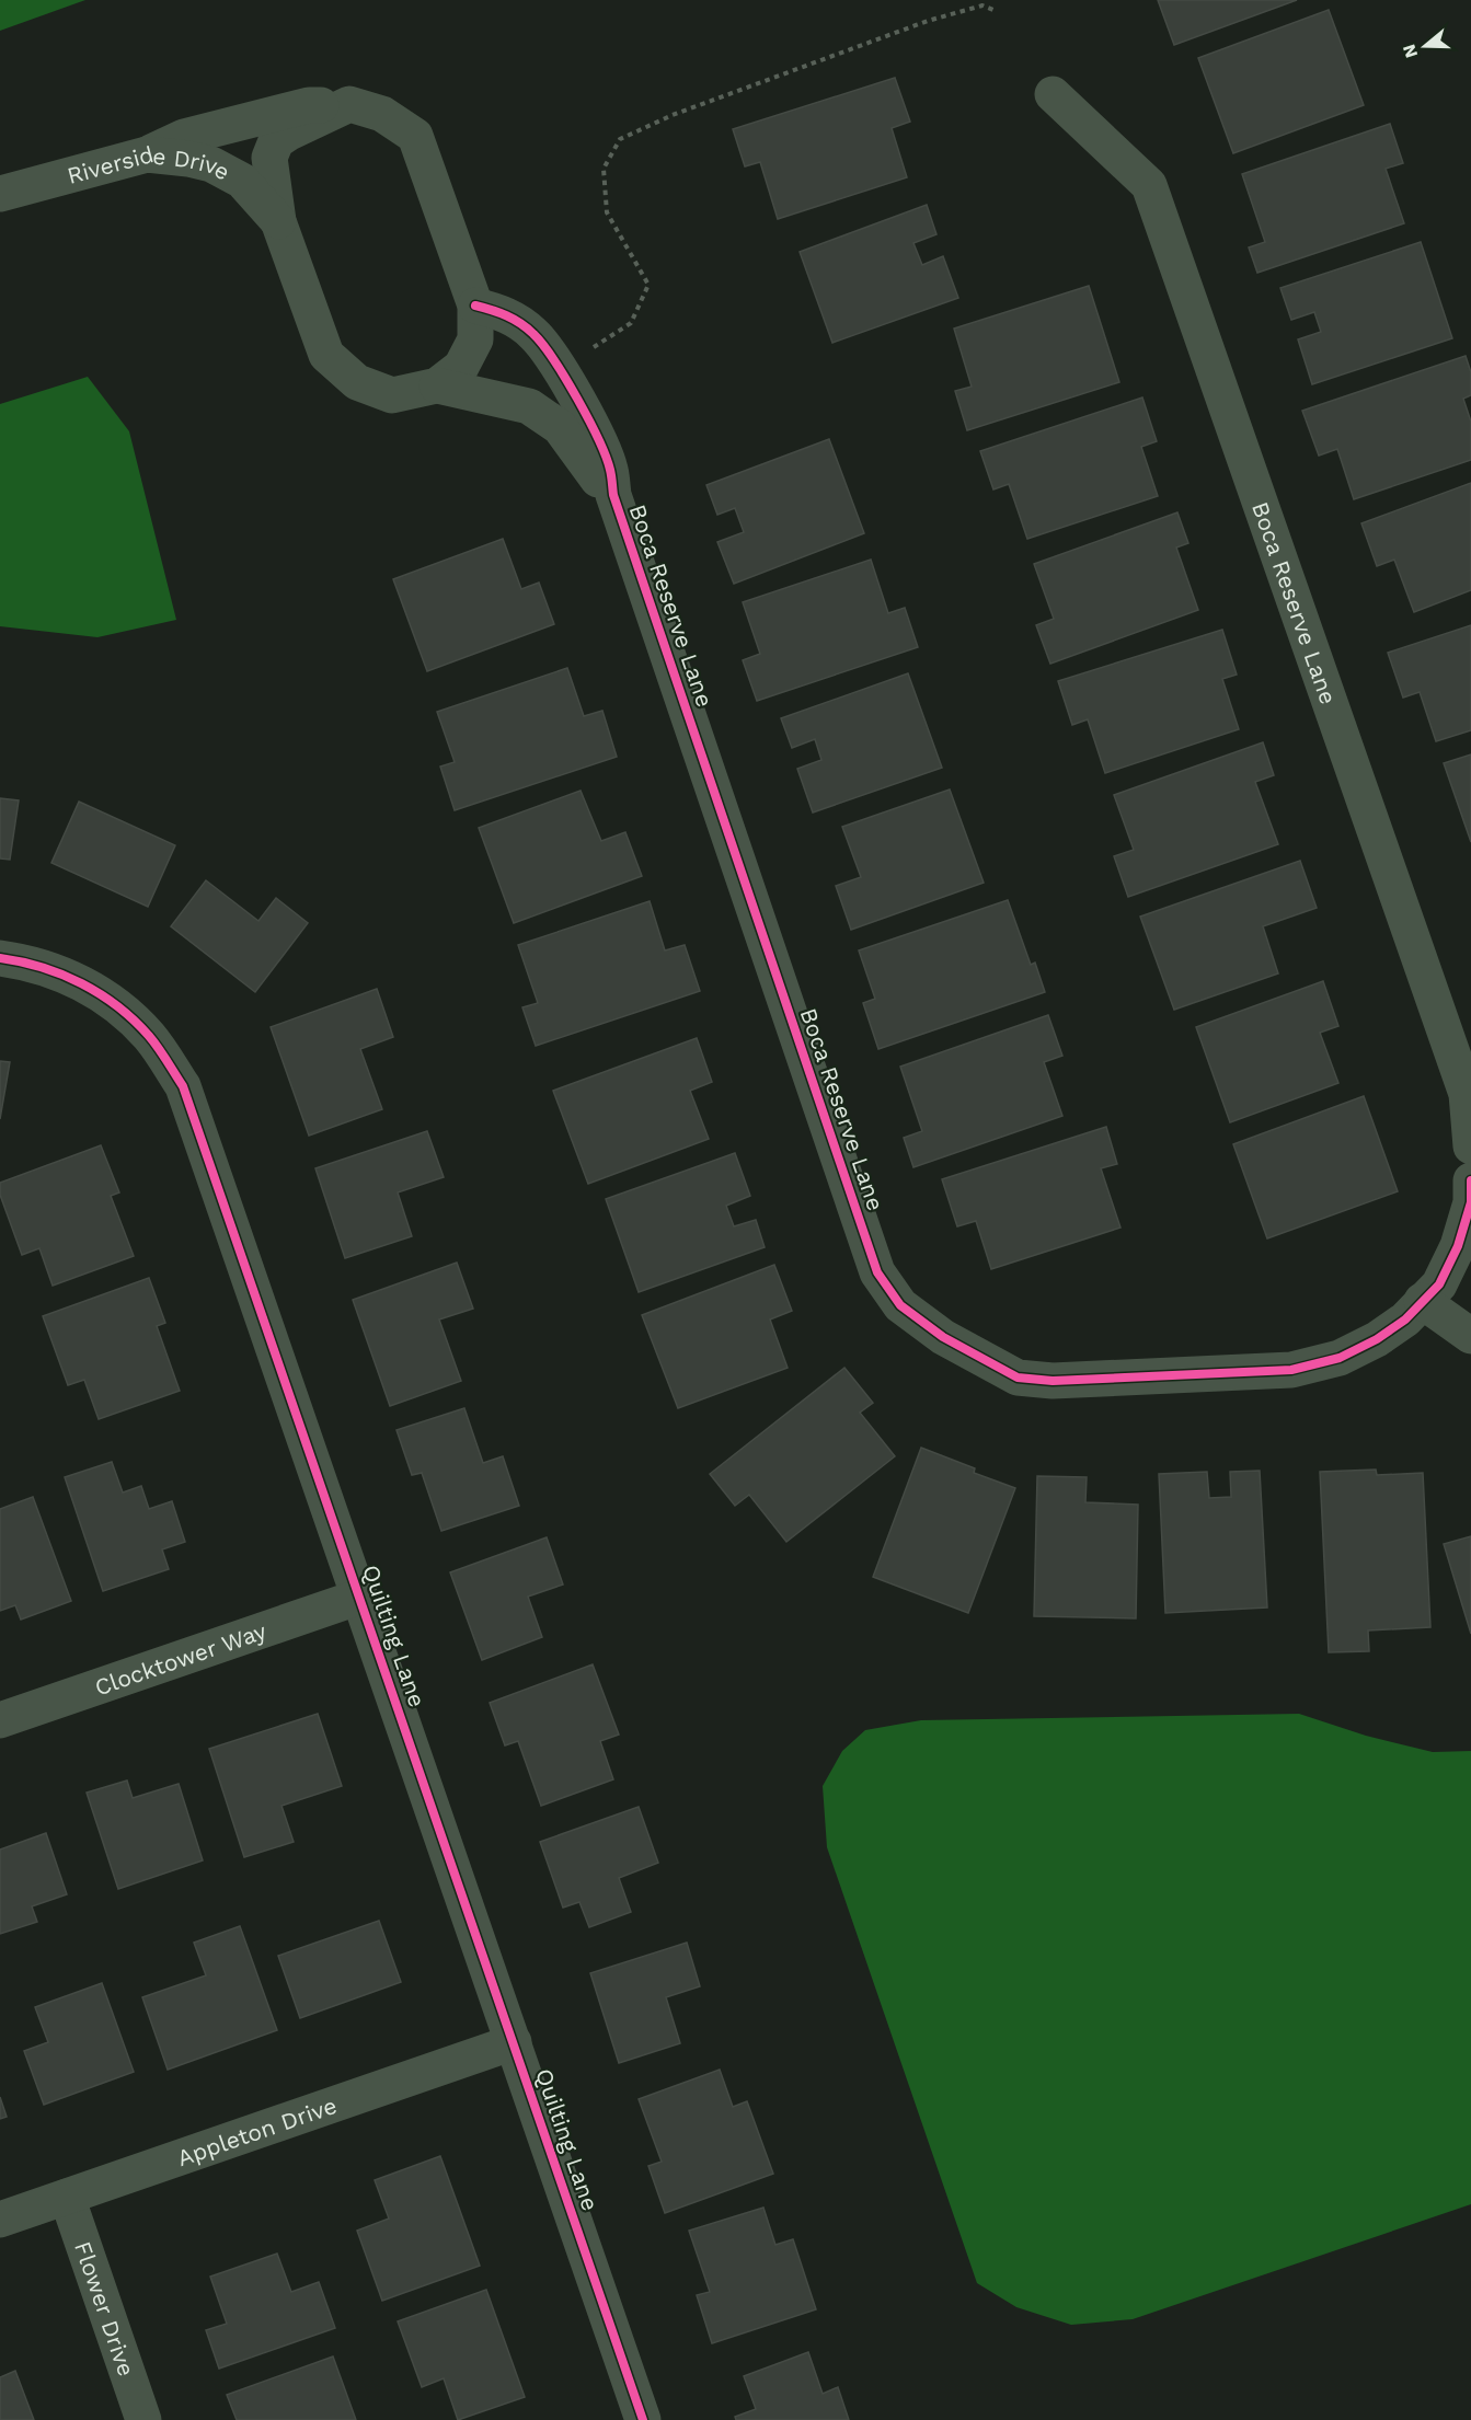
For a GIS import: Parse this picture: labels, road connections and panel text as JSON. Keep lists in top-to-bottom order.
{
  "streets": {
    "street": [
      "Riverside Drive",
      "Boca Reserve Lane",
      "Quilting Lane",
      "Clocktower Way",
      "Appleton Drive",
      "Flower Drive"
    ]
  },
  "crossings": [
    ["Riverside Drive", "Boca Reserve Lane"],
    ["Quilting Lane", "Clocktower Way"],
    ["Quilting Lane", "Appleton Drive"],
    ["Appleton Drive", "Flower Drive"]
  ],
  "north": "left"
}
